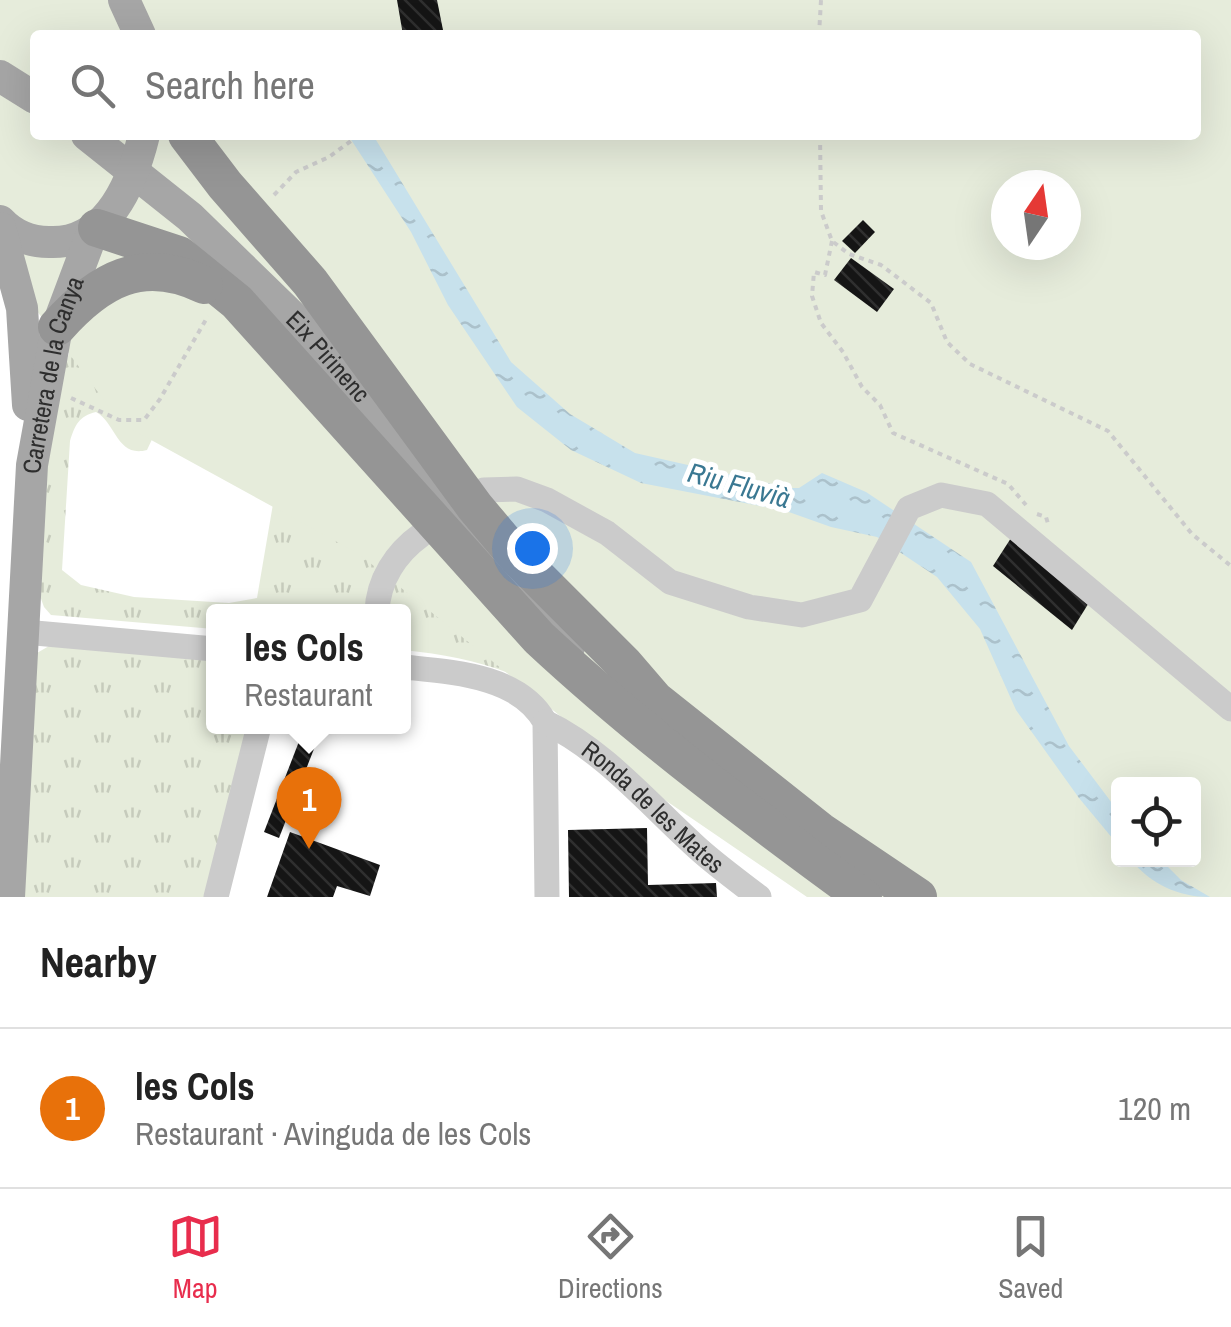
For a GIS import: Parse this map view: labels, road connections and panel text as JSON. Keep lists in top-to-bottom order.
{
  "streets": {
    "highway": ["Eix Pirinenc"],
    "main road": ["Carretera de la Canya"],
    "street": ["Ronda de les Mates"]
  },
  "water": ["Riu Fluvià"],
  "north": "top",
  "page": {
    "search": "Search here",
    "popup": ["les Cols", "Restaurant"],
    "pins": "1",
    "heading": "Nearby",
    "list": [
      {
        "mark": "1",
        "name": "les Cols",
        "note": "Restaurant · Avinguda de les Cols",
        "value": "120 m"
      }
    ],
    "nav": ["Map", "Directions", "Saved"]
  }
}
